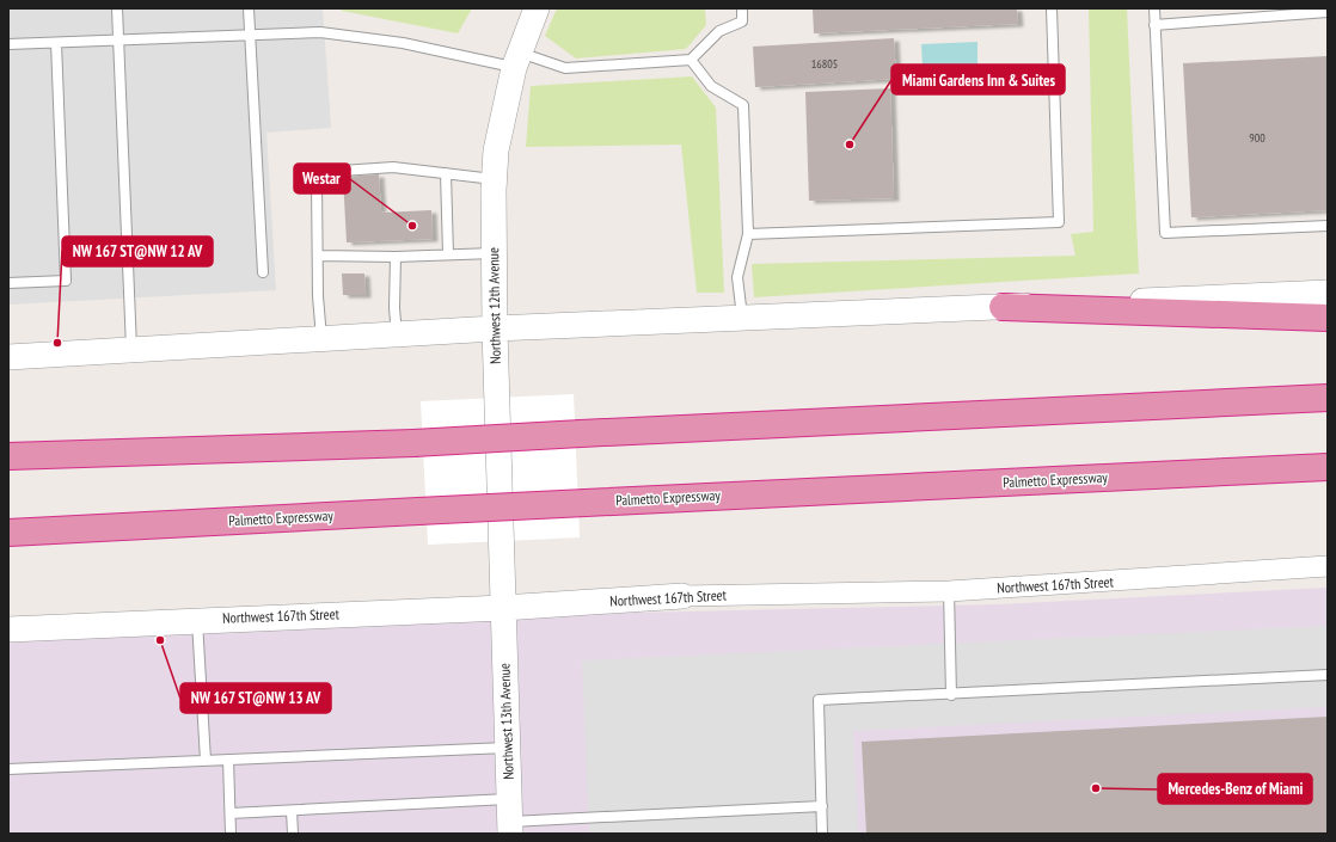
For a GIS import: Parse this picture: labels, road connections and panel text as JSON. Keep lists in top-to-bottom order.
{
  "streets": {
    "highway": ["Palmetto Expressway"],
    "street": ["Northwest 12th Avenue", "Northwest 167th Street", "Northwest 13th Avenue"]
  },
  "crossings": [
    ["Northwest 12th Avenue", "Northwest 167th Street"],
    ["Northwest 12th Avenue", "Northwest 13th Avenue"],
    ["Northwest 167th Street", "Northwest 13th Avenue"]
  ],
  "places": [
    "Miami Gardens Inn & Suites",
    "Westar",
    "NW 167 ST@NW 12 AV",
    "NW 167 ST@NW 13 AV",
    "Mercedes-Benz of Miami"
  ],
  "house_numbers": ["16805", "900"]
}
